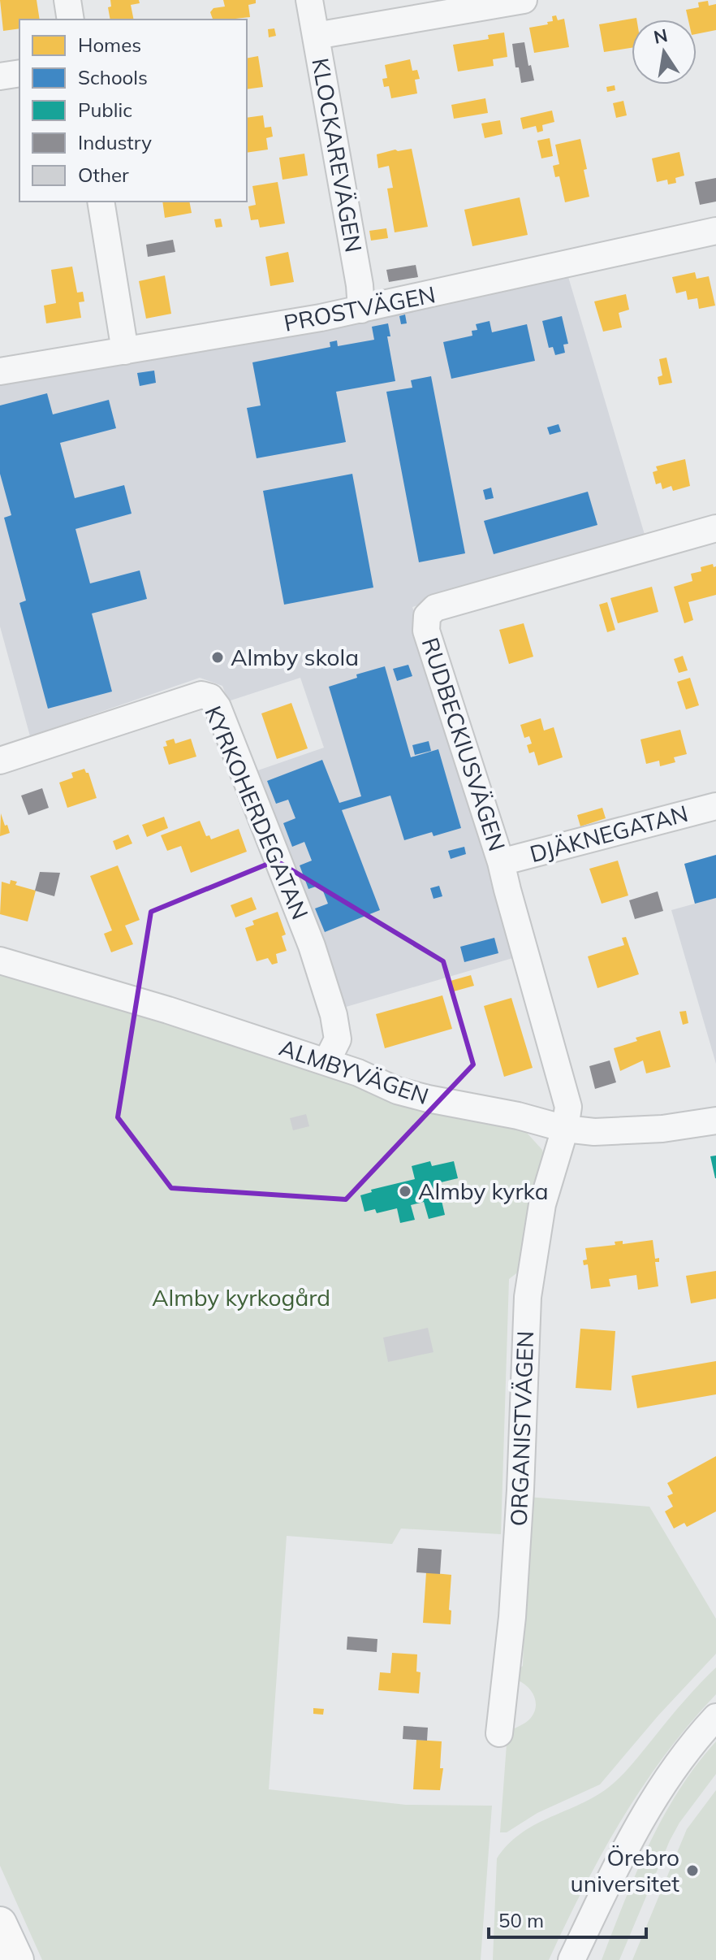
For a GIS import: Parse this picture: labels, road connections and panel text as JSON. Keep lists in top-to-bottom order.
{
  "streets": {
    "street": [
      "KLOCKAREVÄGEN",
      "PROSTVÄGEN",
      "RUDBECKIUSVÄGEN",
      "KYRKOHERDEGATAN",
      "DJÄKNEGATAN",
      "ALMBYVÄGEN",
      "ORGANISTVÄGEN"
    ]
  },
  "crossings": [
    ["KLOCKAREVÄGEN", "PROSTVÄGEN"],
    ["RUDBECKIUSVÄGEN", "DJÄKNEGATAN"],
    ["RUDBECKIUSVÄGEN", "ALMBYVÄGEN"],
    ["RUDBECKIUSVÄGEN", "ORGANISTVÄGEN"],
    ["KYRKOHERDEGATAN", "ALMBYVÄGEN"],
    ["ALMBYVÄGEN", "ORGANISTVÄGEN"]
  ],
  "parks": ["Almby kyrkogård"],
  "places": ["Almby skola", "Almby kyrka", "Örebro universitet"],
  "legend": [
    "Homes",
    "Schools",
    "Public",
    "Industry",
    "Other"
  ],
  "scale_bar": "50 m",
  "north": "top"
}
